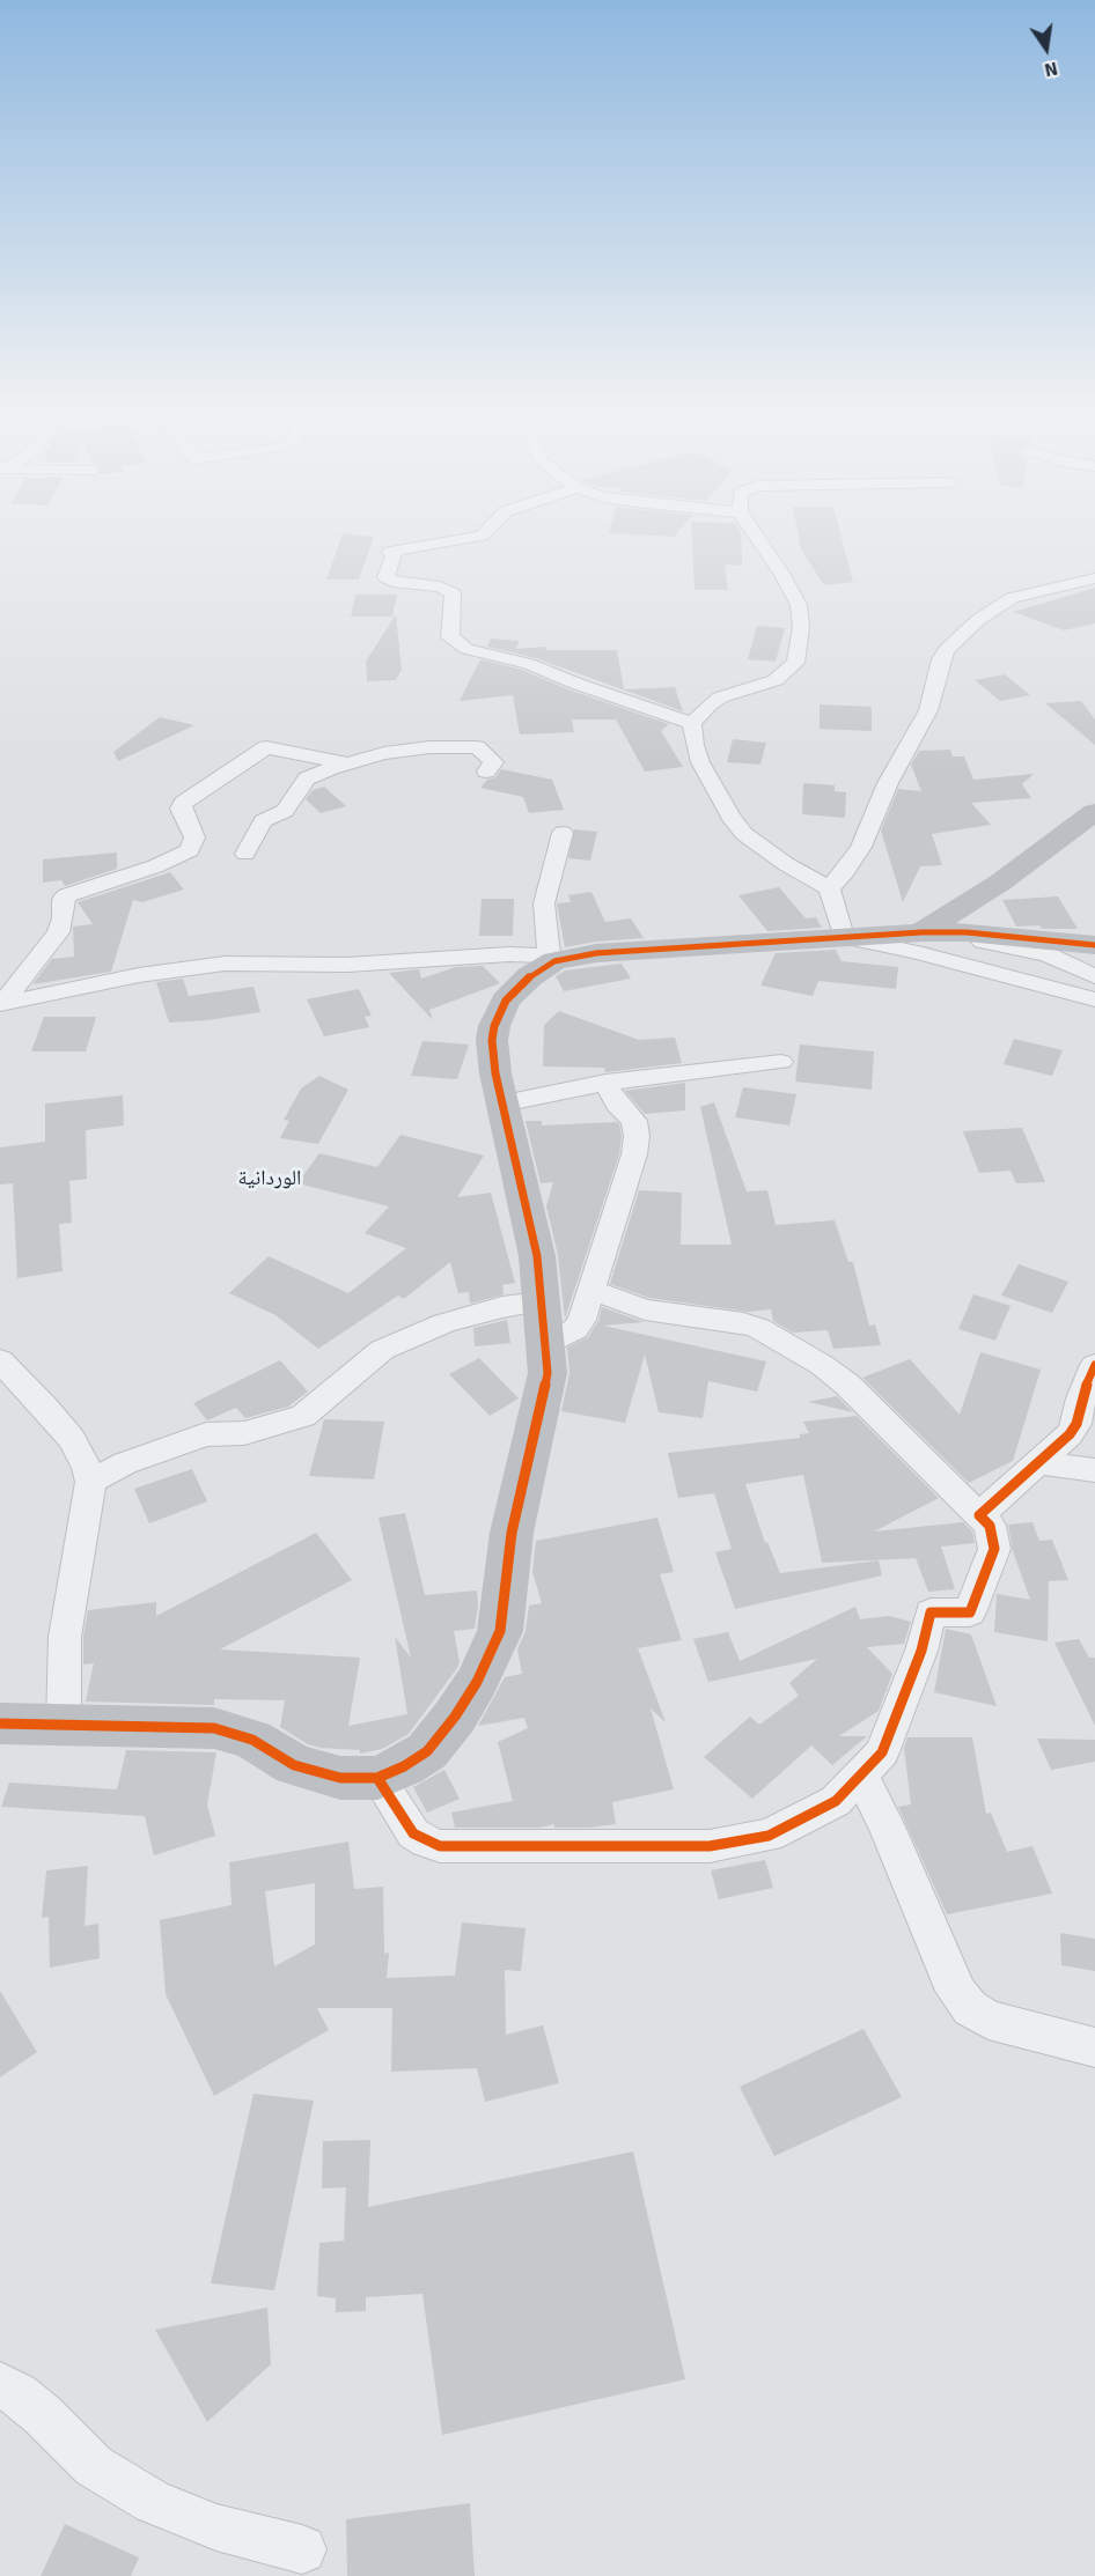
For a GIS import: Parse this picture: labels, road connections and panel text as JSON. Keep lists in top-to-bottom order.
{
  "districts": ["الوردانية"],
  "north": "bottom"
}
